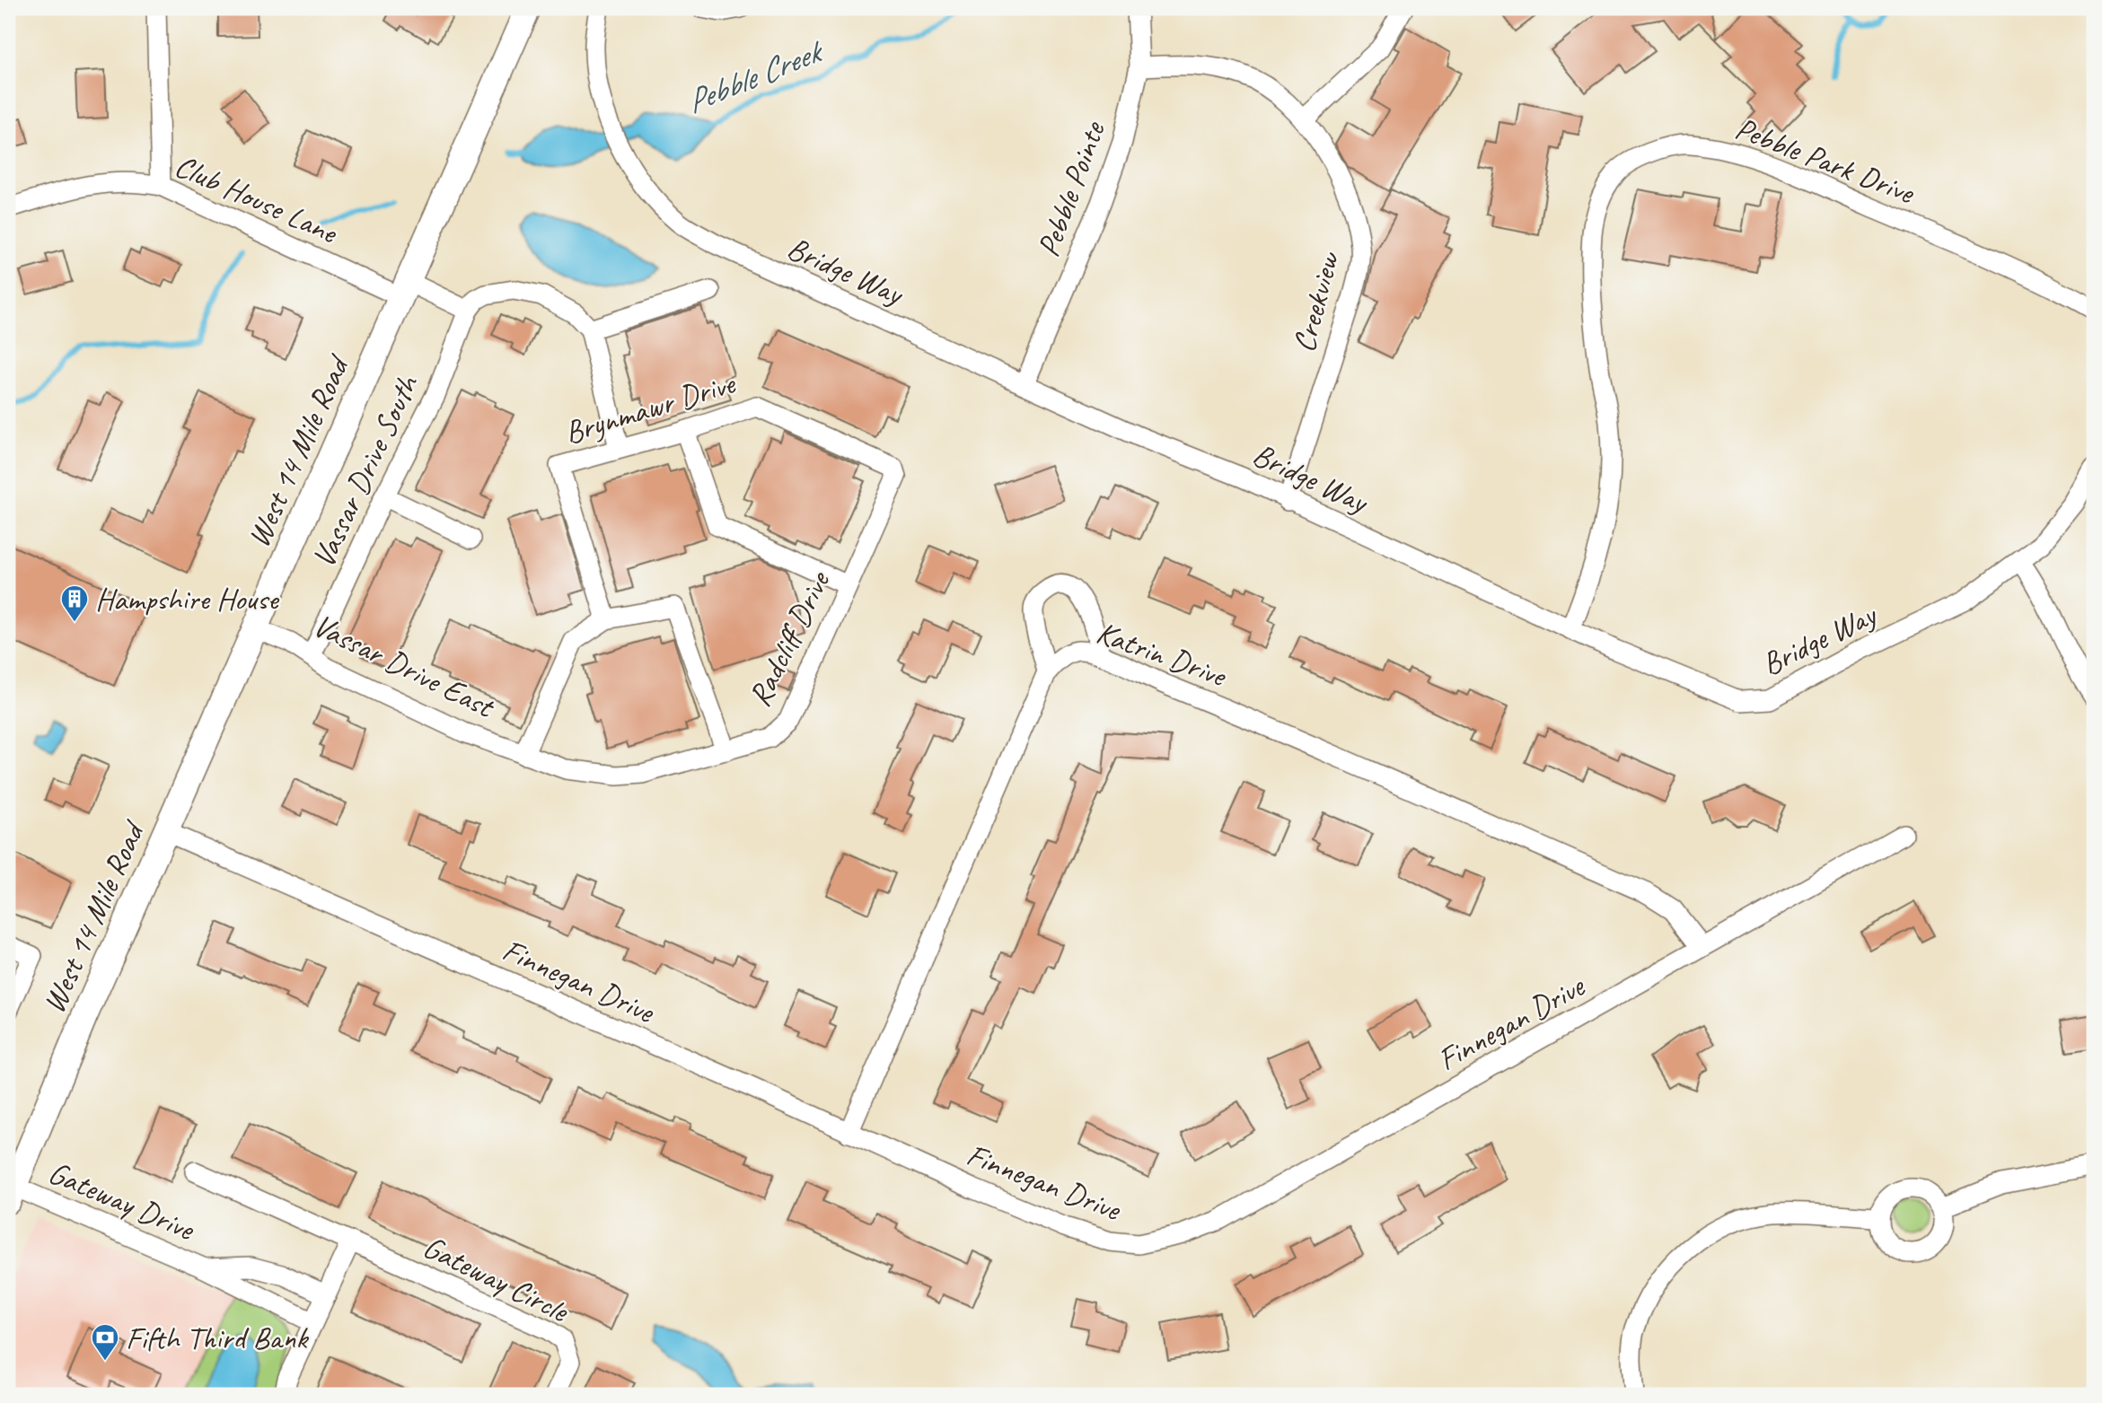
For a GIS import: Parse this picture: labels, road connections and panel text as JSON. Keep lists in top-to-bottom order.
{
  "streets": {
    "street": [
      "Pebble Park Drive",
      "Pebble Pointe",
      "Club House Lane",
      "Bridge Way",
      "Creekview",
      "Brynmawr Drive",
      "West 14 Mile Road",
      "Vassar Drive South",
      "Radcliff Drive",
      "Katrin Drive",
      "Vassar Drive East",
      "Finnegan Drive",
      "Gateway Drive",
      "Gateway Circle"
    ]
  },
  "crossings": [
    ["Pebble Park Drive", "Bridge Way"],
    ["Pebble Pointe", "Bridge Way"],
    ["Pebble Pointe", "Creekview"],
    ["Club House Lane", "West 14 Mile Road"],
    ["Bridge Way", "Creekview"],
    ["Brynmawr Drive", "Radcliff Drive"],
    ["West 14 Mile Road", "Vassar Drive East"],
    ["West 14 Mile Road", "Finnegan Drive"],
    ["West 14 Mile Road", "Gateway Drive"],
    ["Vassar Drive South", "Vassar Drive East"],
    ["Radcliff Drive", "Vassar Drive East"],
    ["Katrin Drive", "Finnegan Drive"]
  ],
  "water": ["Pebble Creek"],
  "places": {
    "building": ["Hampshire House"],
    "bank": ["Fifth Third Bank"]
  }
}
